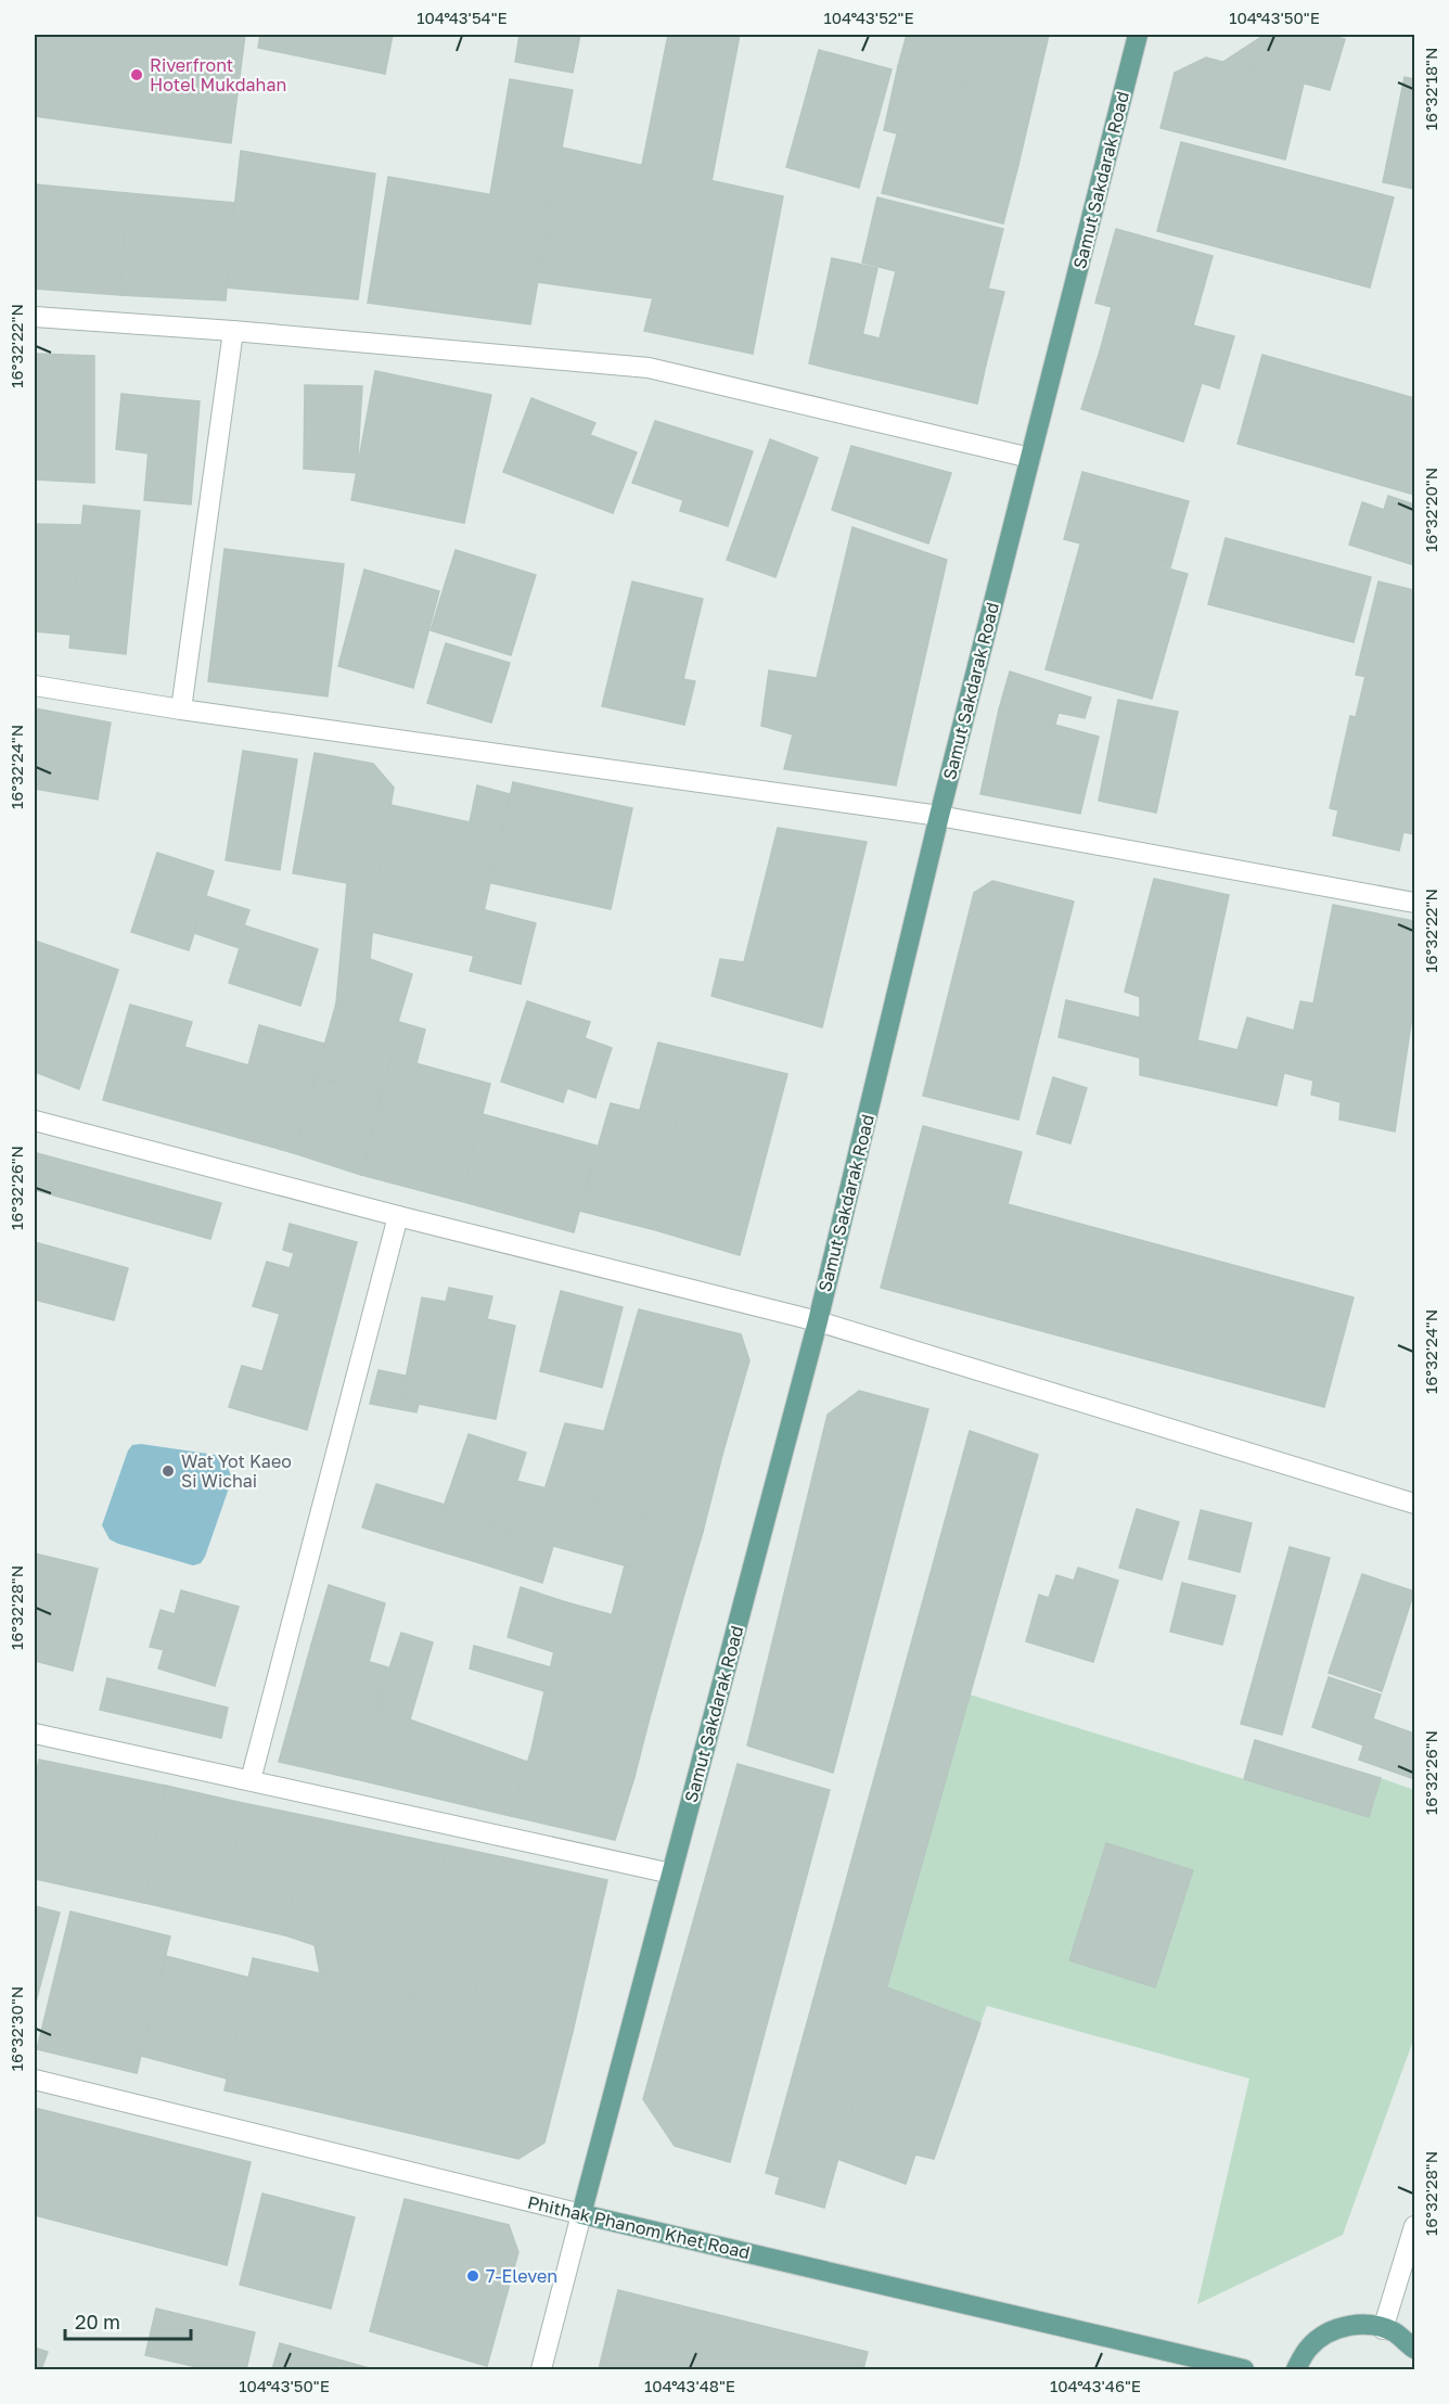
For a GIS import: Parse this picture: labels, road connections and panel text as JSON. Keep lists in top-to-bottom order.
{
  "streets": {
    "main road": ["Samut Sakdarak Road", "Phithak Phanom Khet Road"]
  },
  "crossings": [
    ["Samut Sakdarak Road", "Phithak Phanom Khet Road"]
  ],
  "places": ["Riverfront Hotel Mukdahan", "Wat Yot Kaeo Si Wichai", "7-Eleven"],
  "scale_bar": "20 m",
  "coordinates": [
    "104°43'54\"E",
    "104°43'52\"E",
    "104°43'50\"E",
    "16°32'18\"N",
    "16°32'22\"N",
    "16°32'20\"N",
    "16°32'24\"N",
    "16°32'26\"N",
    "16°32'28\"N",
    "16°32'30\"N",
    "104°43'48\"E",
    "104°43'46\"E"
  ]
}
